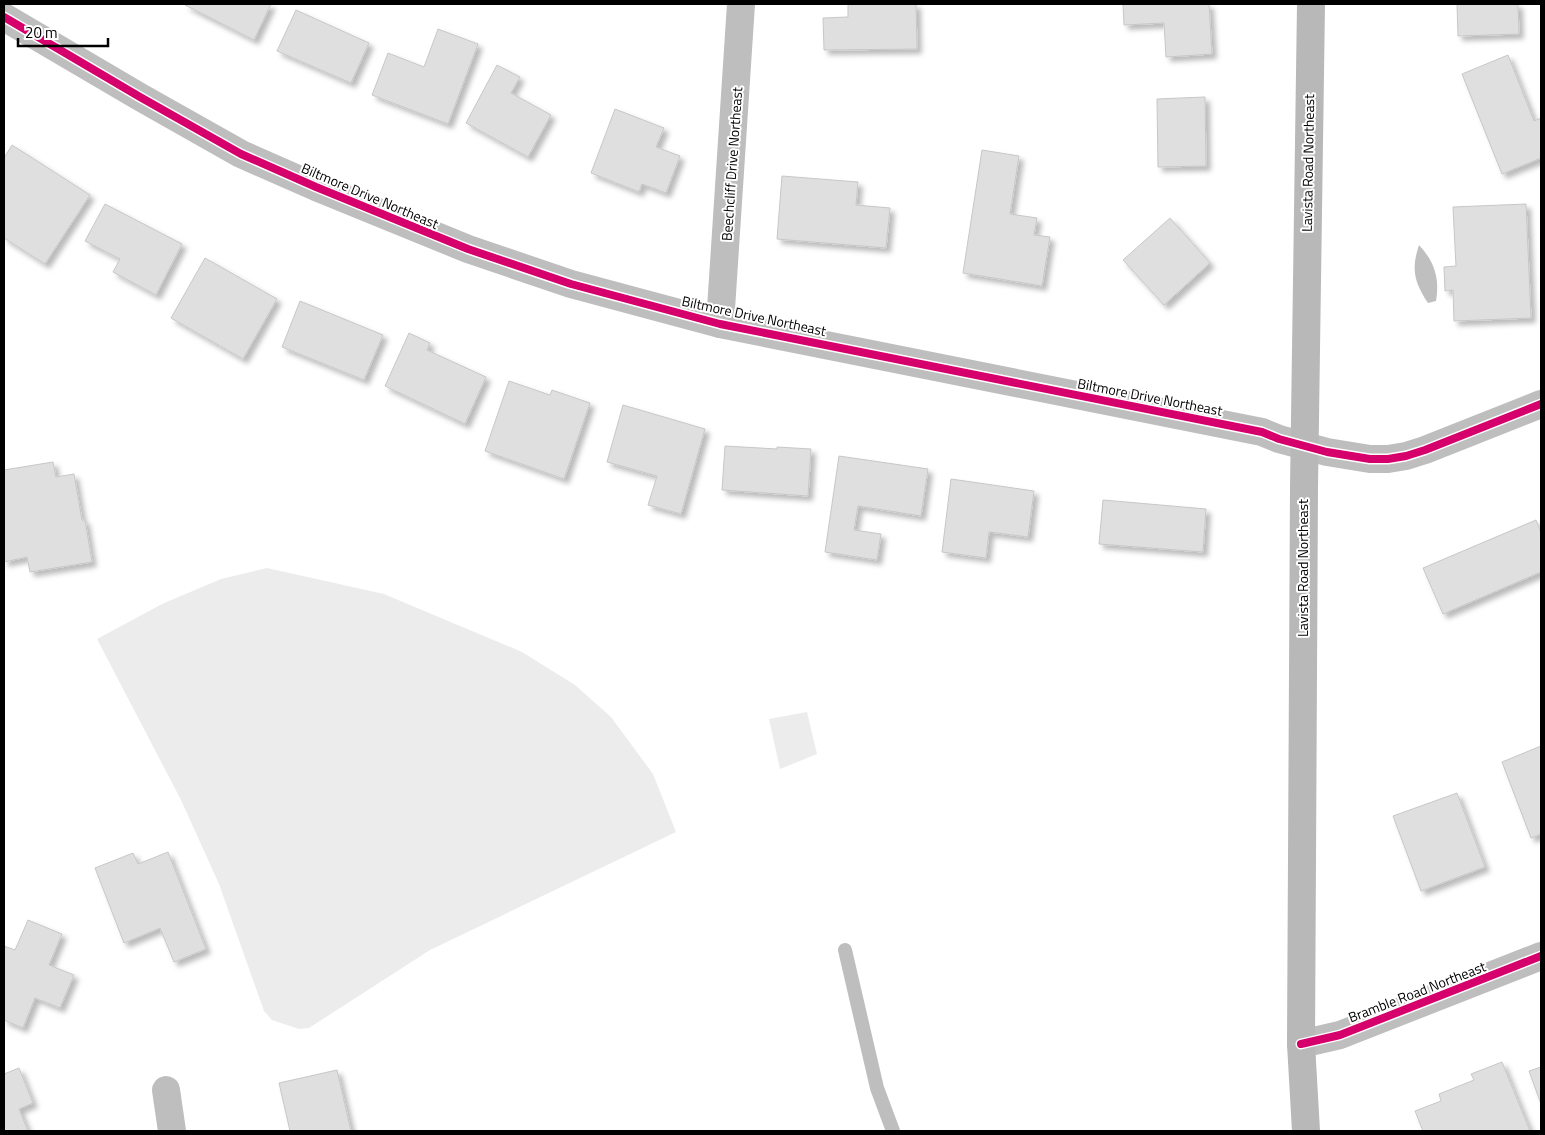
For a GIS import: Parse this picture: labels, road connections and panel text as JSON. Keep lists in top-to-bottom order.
{
  "streets": {
    "main road": ["Lavista Road Northeast"],
    "street": ["Beechcliff Drive Northeast", "Biltmore Drive Northeast", "Bramble Road Northeast"]
  },
  "crossings": [
    ["Lavista Road Northeast", "Biltmore Drive Northeast"],
    ["Lavista Road Northeast", "Bramble Road Northeast"],
    ["Beechcliff Drive Northeast", "Biltmore Drive Northeast"]
  ],
  "scale_bar": "20 m"
}
